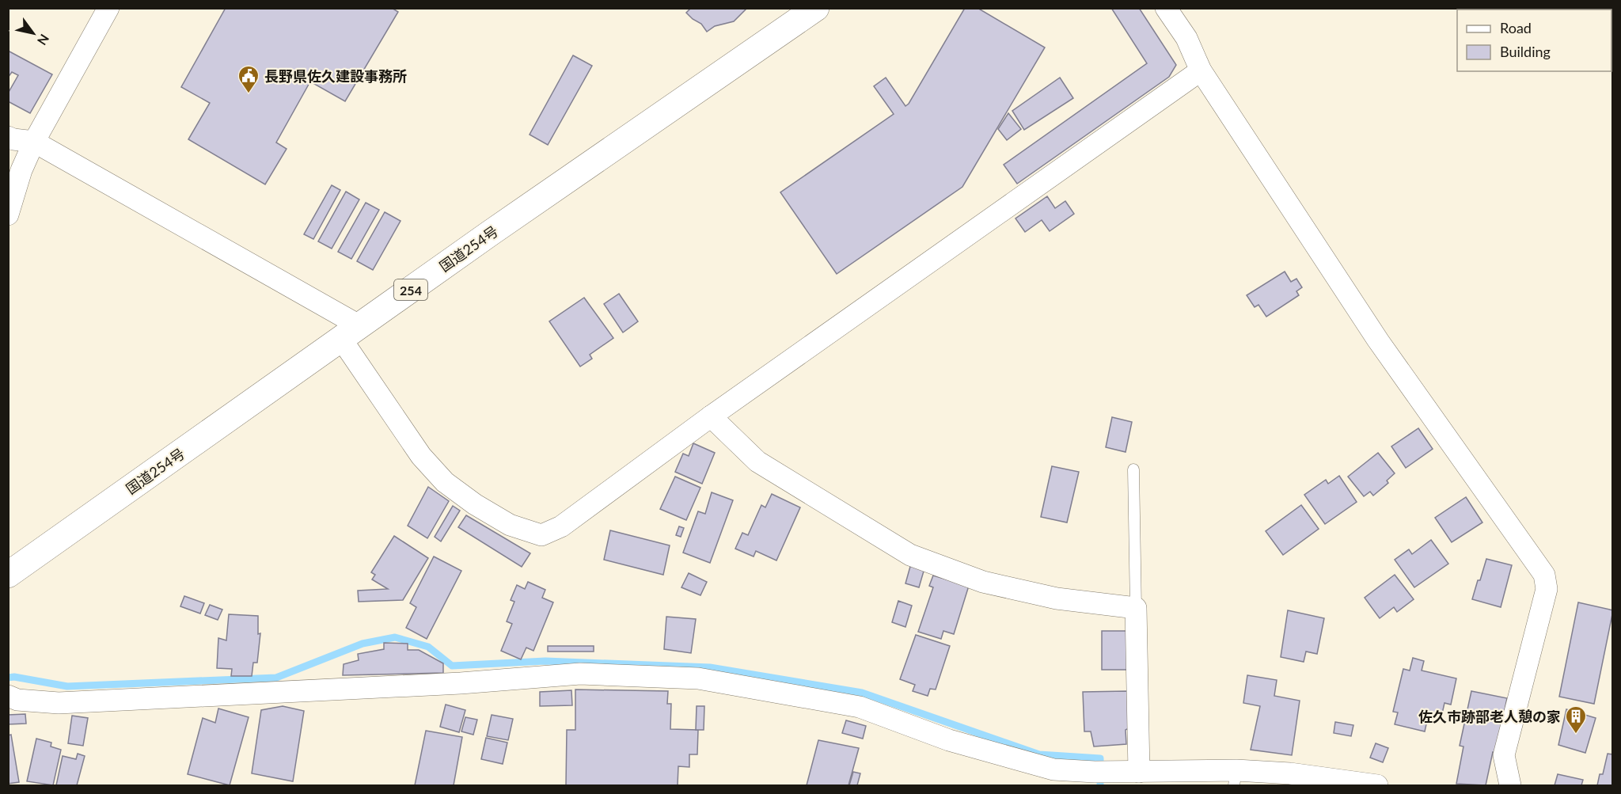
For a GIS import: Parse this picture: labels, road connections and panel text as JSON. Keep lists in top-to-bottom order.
{
  "streets": {
    "highway": ["国道254号", "254"]
  },
  "places": {
    "public building": ["長野県佐久建設事務所"],
    "building": ["佐久市跡部老人憩の家"]
  },
  "legend": ["Road", "Building"],
  "north": "bottom right"
}
